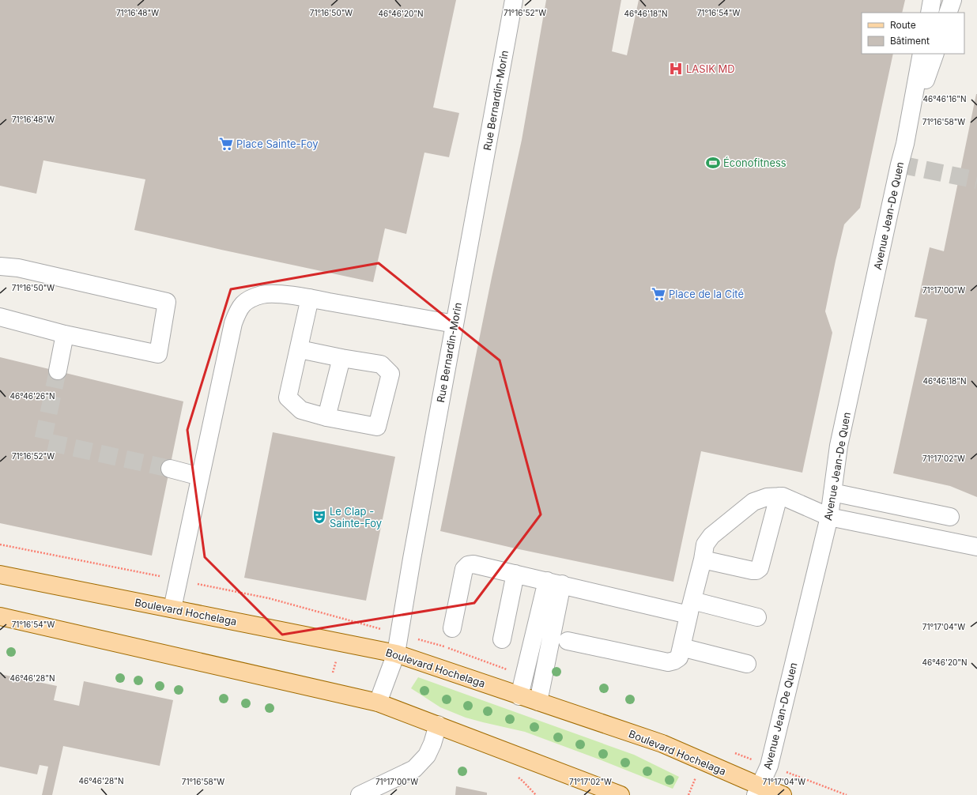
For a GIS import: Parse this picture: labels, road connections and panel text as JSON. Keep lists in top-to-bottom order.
{
  "streets": {
    "main road": ["Boulevard Hochelaga"],
    "street": ["Rue Bernardin-Morin", "Avenue Jean-De Quen"]
  },
  "crossings": [
    ["Rue Bernardin-Morin", "Boulevard Hochelaga"],
    ["Avenue Jean-De Quen", "Boulevard Hochelaga"]
  ],
  "places": {
    "hospital": ["LASIK MD"],
    "supermarket": ["Place Sainte-Foy", "Place de la Cité"],
    "sports": ["Éconofitness"],
    "theatre": ["Le Clap - Sainte-Foy"]
  },
  "legend": ["Route", "Bâtiment"],
  "coordinates": [
    "71°16'48\"W",
    "71°16'50\"W",
    "71°16'52\"W",
    "71°16'54\"W",
    "46°46'20\"N",
    "46°46'18\"N",
    "46°46'16\"N",
    "71°16'58\"W",
    "71°17'00\"W",
    "46°46'26\"N",
    "71°17'02\"W",
    "71°17'04\"W",
    "46°46'28\"N"
  ]
}
